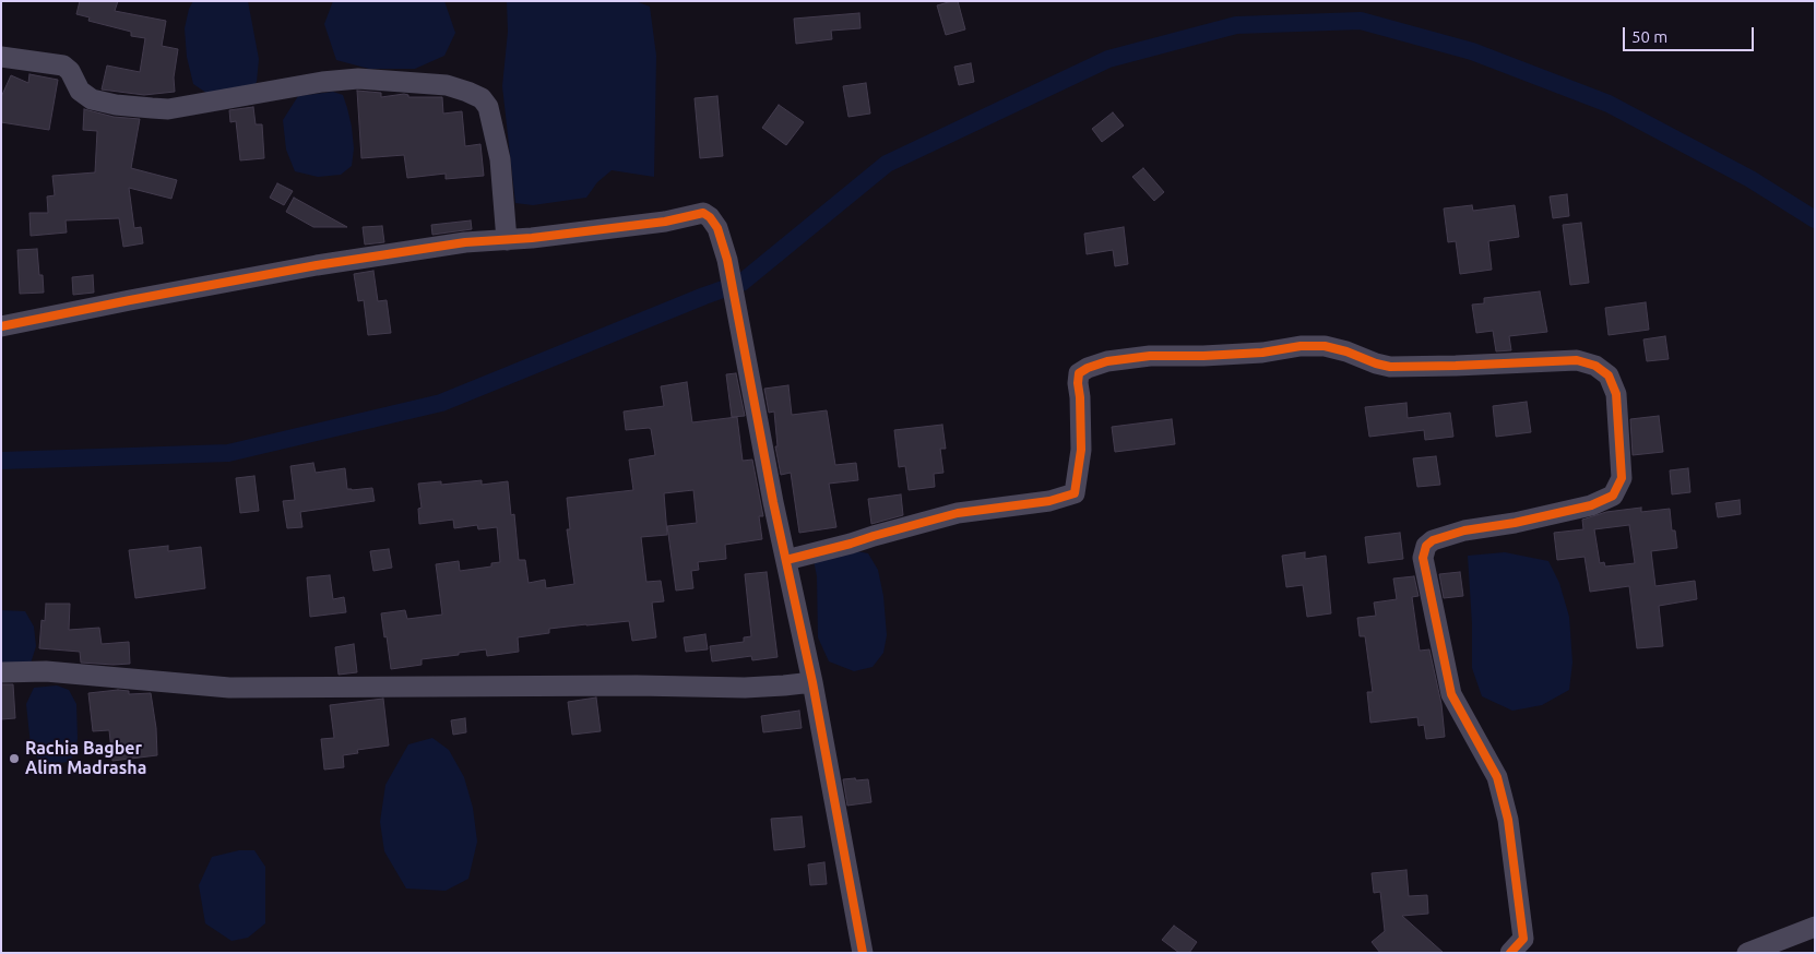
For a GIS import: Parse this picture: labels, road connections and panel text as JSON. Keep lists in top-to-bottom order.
{
  "places": ["Rachia Bagber Alim Madrasha"],
  "scale_bar": "50 m"
}
